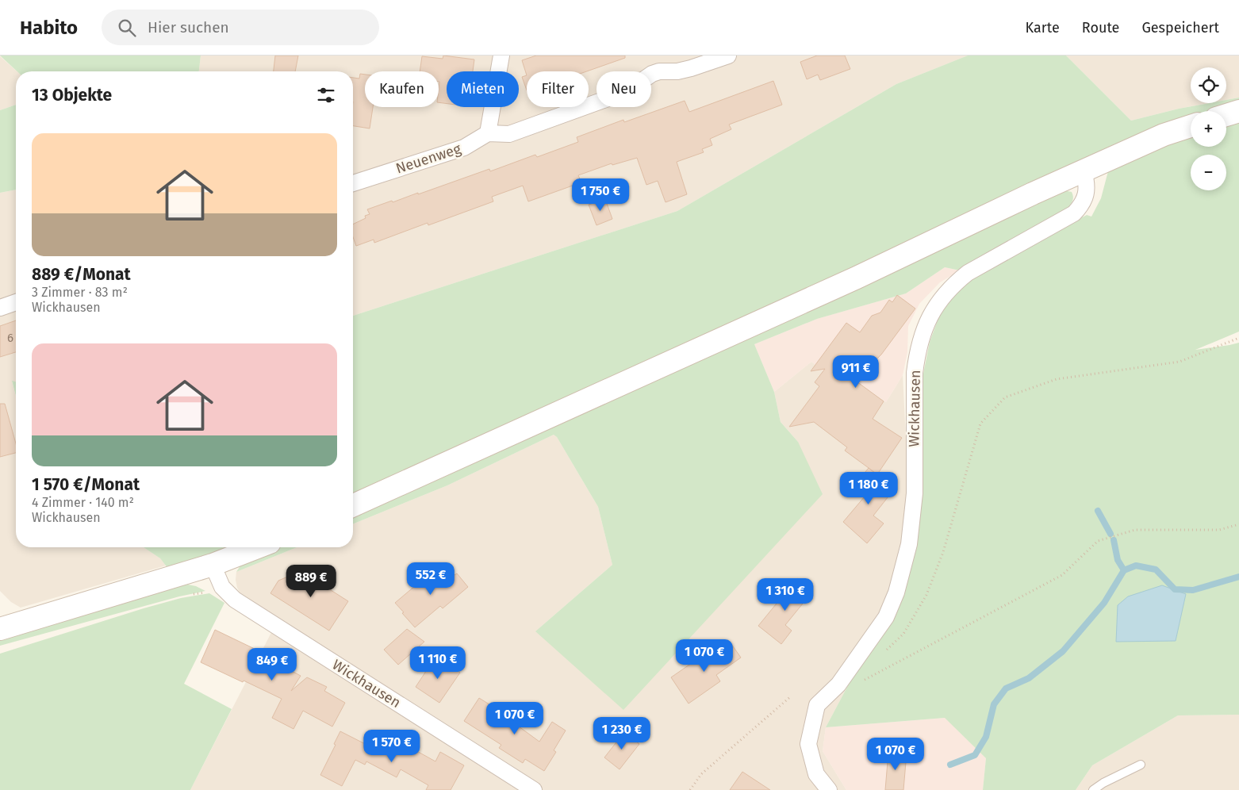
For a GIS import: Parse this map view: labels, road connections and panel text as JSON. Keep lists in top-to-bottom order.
{
  "streets": {
    "street": ["Neuenweg", "Wickhausen"]
  },
  "house_numbers": ["6"],
  "page": {
    "header": "Habito",
    "search": "Hier suchen",
    "nav": ["Karte", "Route", "Gespeichert"],
    "map_buttons": ["+", "−"],
    "chip": [
      "Kaufen",
      "Mieten",
      "Filter",
      "Neu"
    ],
    "heading": "13 Objekte",
    "list": [
      {
        "name": "889 €/Monat",
        "note": "3 Zimmer · 83 m² · Wickhausen"
      },
      {
        "name": "1 570 €/Monat",
        "note": "4 Zimmer · 140 m² · Wickhausen"
      }
    ],
    "price": [
      "1 750 €",
      "911 €",
      "1 180 €",
      "552 €",
      "889 €",
      "1 310 €",
      "1 070 €",
      "1 110 €",
      "849 €",
      "1 070 €",
      "1 230 €",
      "1 570 €",
      "1 070 €"
    ]
  }
}
